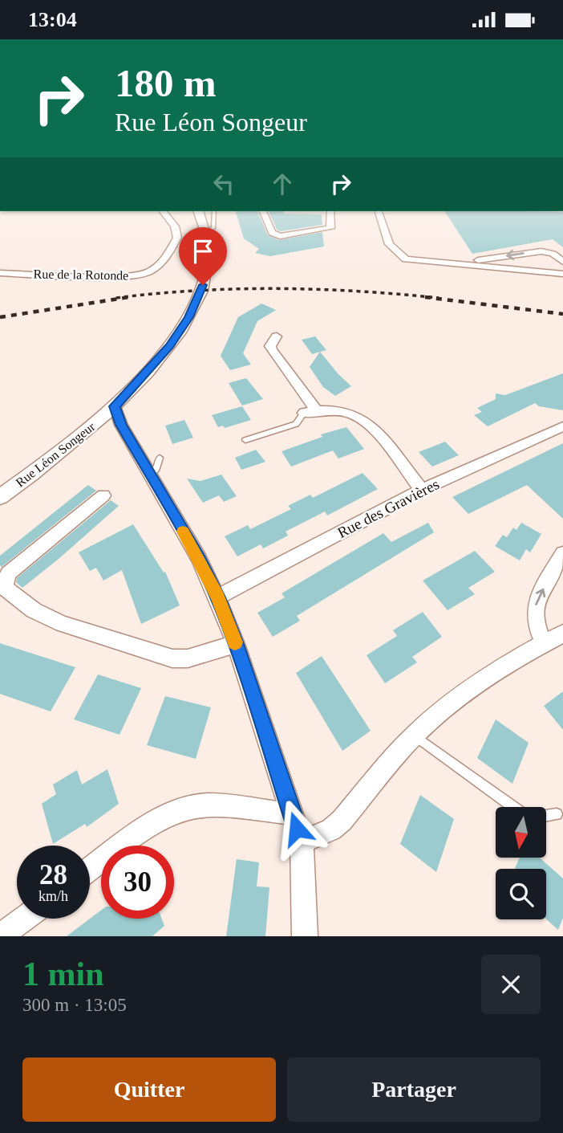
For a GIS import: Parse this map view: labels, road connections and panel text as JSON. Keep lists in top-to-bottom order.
{
  "streets": {
    "street": ["Rue de la Rotonde", "Rue Léon Songeur", "Rue des Gravières"]
  },
  "north": "bottom",
  "page": {
    "status": "13:04",
    "turn": ["180 m", "Rue Léon Songeur"],
    "speed": "28 km/h",
    "limit": "30",
    "heading": ["1 min", "300 m · 13:05"],
    "buttons": ["Quitter", "Partager"]
  }
}
